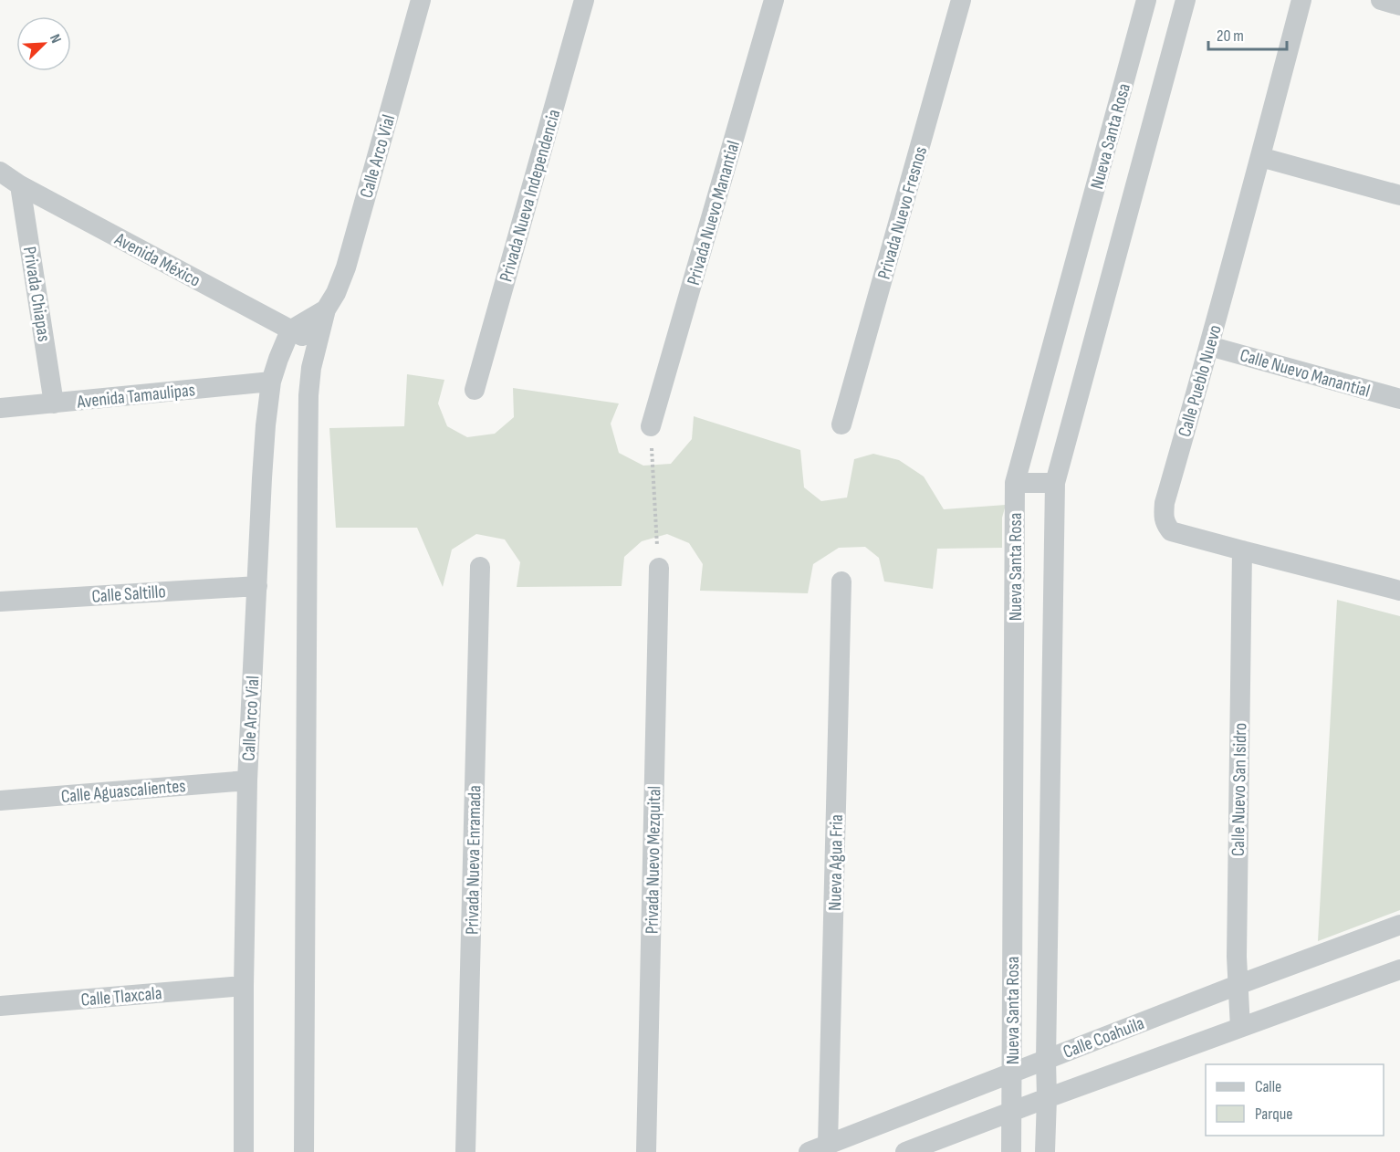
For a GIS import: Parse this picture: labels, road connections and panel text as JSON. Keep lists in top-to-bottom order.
{
  "streets": {
    "street": [
      "Nueva Santa Rosa",
      "Calle Arco Vial",
      "Privada Nueva Independencia",
      "Privada Nuevo Manantial",
      "Privada Nuevo Fresnos",
      "Avenida México",
      "Privada Chiapas",
      "Calle Nuevo Manantial",
      "Calle Pueblo Nuevo",
      "Avenida Tamaulipas",
      "Calle Saltillo",
      "Calle Nuevo San Isidro",
      "Calle Aguascalientes",
      "Privada Nueva Enramada",
      "Privada Nuevo Mezquital",
      "Nueva Agua Fria",
      "Calle Tlaxcala",
      "Calle Coahuila"
    ]
  },
  "crossings": [
    ["Nueva Santa Rosa", "Calle Coahuila"],
    ["Calle Arco Vial", "Avenida México"],
    ["Calle Arco Vial", "Avenida Tamaulipas"],
    ["Calle Arco Vial", "Calle Saltillo"],
    ["Calle Arco Vial", "Calle Aguascalientes"],
    ["Calle Arco Vial", "Calle Tlaxcala"],
    ["Avenida México", "Privada Chiapas"],
    ["Privada Chiapas", "Avenida Tamaulipas"],
    ["Calle Nuevo Manantial", "Calle Pueblo Nuevo"],
    ["Calle Pueblo Nuevo", "Calle Nuevo San Isidro"],
    ["Calle Nuevo San Isidro", "Calle Coahuila"],
    ["Nueva Agua Fria", "Calle Coahuila"]
  ],
  "legend": ["Calle", "Parque"],
  "scale_bar": "20 m",
  "north": "top right"
}
